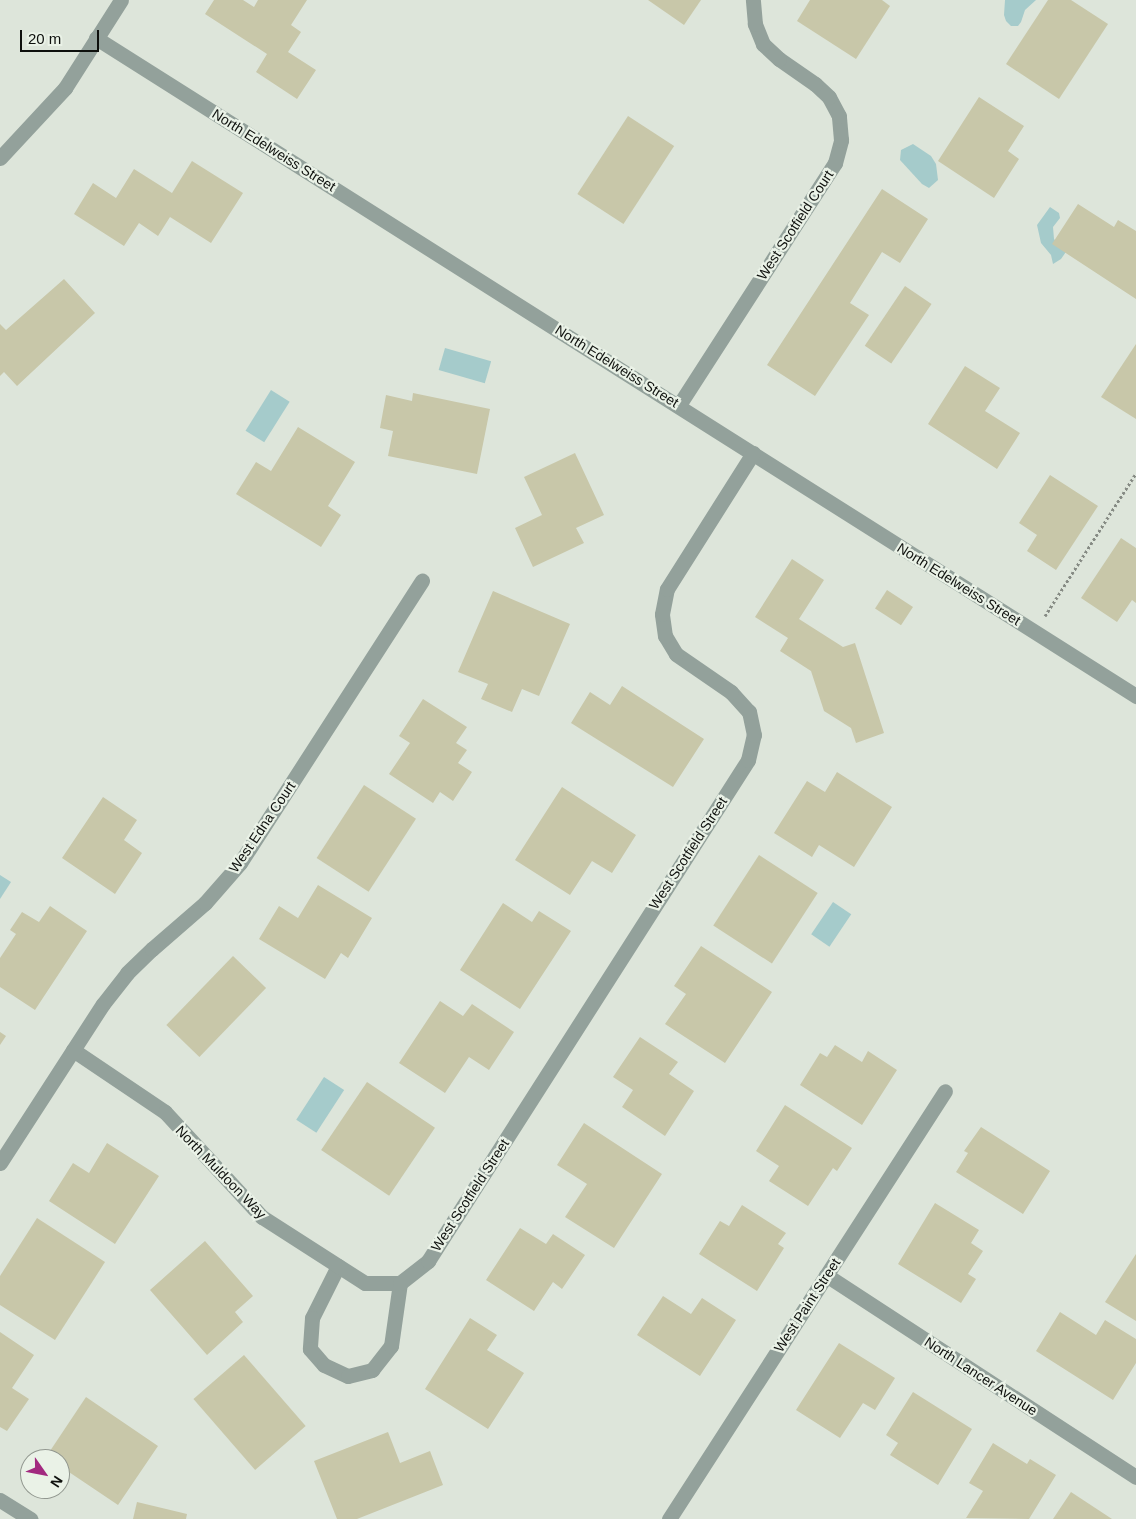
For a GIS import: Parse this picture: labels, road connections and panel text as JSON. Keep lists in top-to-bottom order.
{
  "streets": {
    "street": [
      "North Edelweiss Street",
      "West Scotfield Court",
      "West Edna Court",
      "West Scotfield Street",
      "North Muldoon Way",
      "West Paint Street",
      "North Lancer Avenue"
    ]
  },
  "crossings": [
    ["North Edelweiss Street", "West Scotfield Court"],
    ["North Edelweiss Street", "West Scotfield Street"],
    ["West Edna Court", "North Muldoon Way"],
    ["West Scotfield Street", "North Muldoon Way"],
    ["West Paint Street", "North Lancer Avenue"]
  ],
  "scale_bar": "20 m",
  "north": "bottom right"
}
